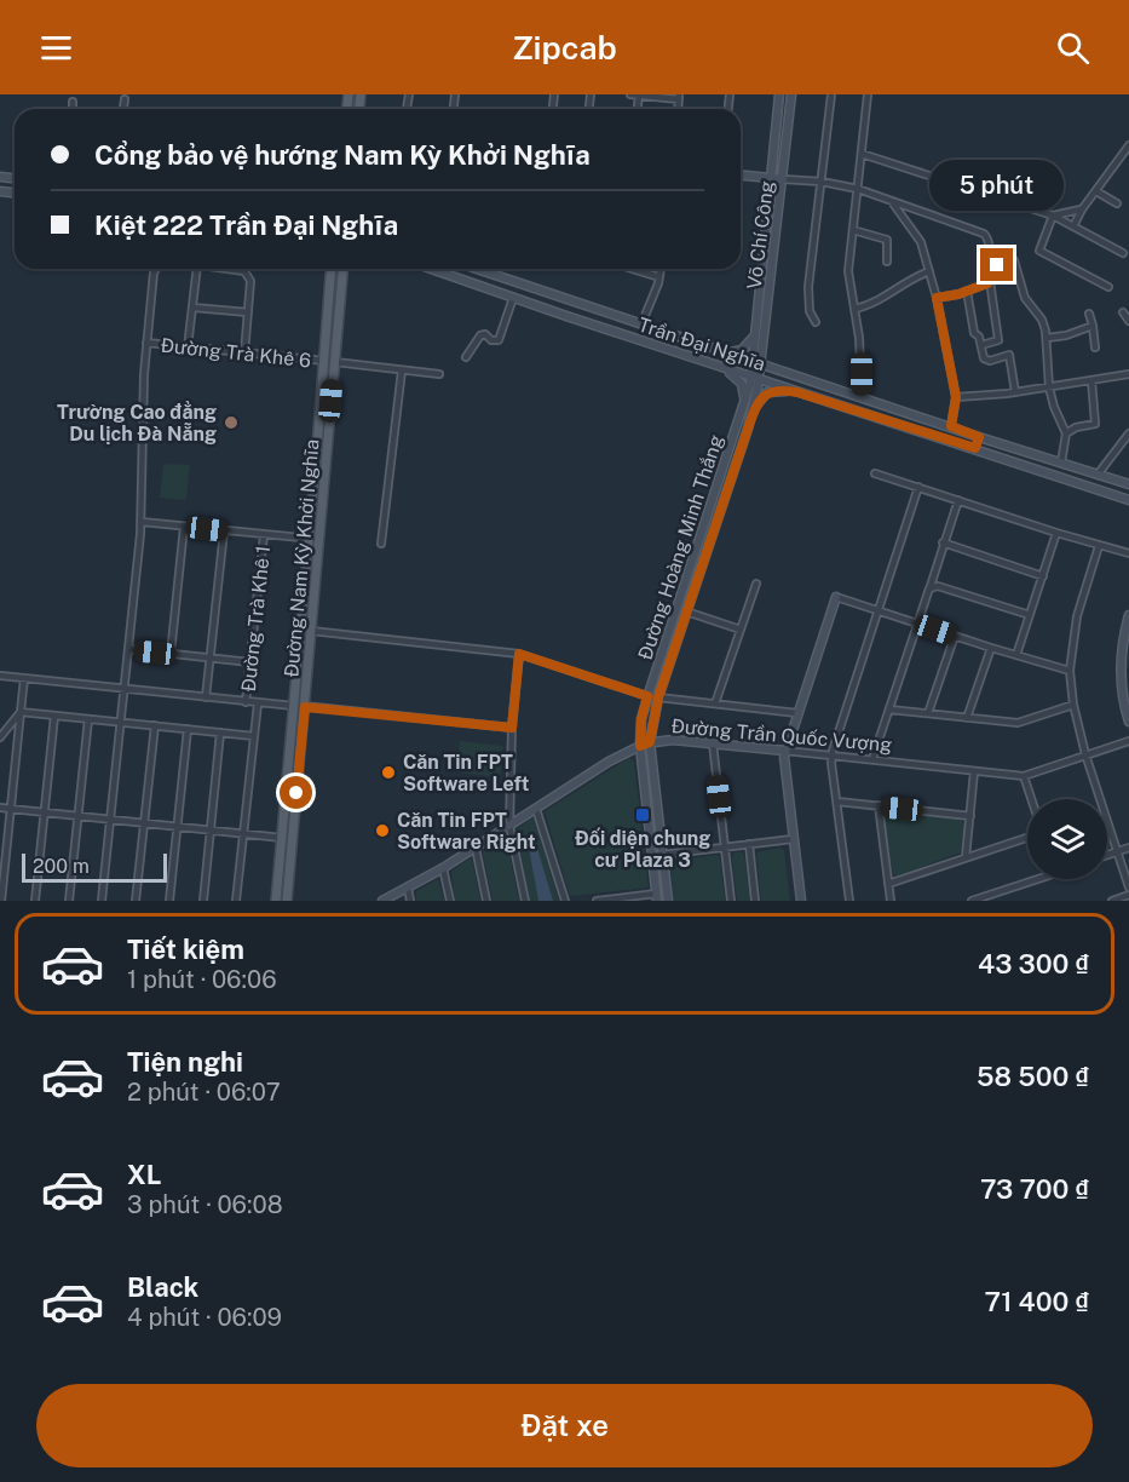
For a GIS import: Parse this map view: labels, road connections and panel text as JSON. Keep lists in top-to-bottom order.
{
  "streets": {
    "main road": [
      "Võ Chí Công",
      "Trần Đại Nghĩa",
      "Đường Hoàng Minh Thắng",
      "Đường Nam Kỳ Khởi Nghĩa",
      "Đường Trần Quốc Vượng"
    ],
    "street": ["Đường Trà Khê 6", "Đường Trà Khê 1"]
  },
  "crossings": [
    ["Võ Chí Công", "Trần Đại Nghĩa"],
    ["Võ Chí Công", "Đường Hoàng Minh Thắng"],
    ["Trần Đại Nghĩa", "Đường Hoàng Minh Thắng"],
    ["Đường Trà Khê 6", "Đường Nam Kỳ Khởi Nghĩa"],
    ["Đường Hoàng Minh Thắng", "Đường Trần Quốc Vượng"]
  ],
  "places": {
    "other": ["Trường Cao đẳng Du lịch Đà Nẵng", "Căn Tin FPT Software Left", "Căn Tin FPT Software Right"],
    "transit": ["Đối diện chung cư Plaza 3"]
  },
  "scale_bar": "200 m",
  "page": {
    "header": "Zipcab",
    "banner": ["Cổng bảo vệ hướng Nam Kỳ Khởi Nghĩa", "Kiệt 222 Trần Đại Nghĩa"],
    "bubble": "5 phút",
    "scale": "200 m",
    "list": [
      {
        "name": "Tiết kiệm",
        "note": "1 phút · 06:06",
        "value": "43 300 ₫"
      },
      {
        "name": "Tiện nghi",
        "note": "2 phút · 06:07",
        "value": "58 500 ₫"
      },
      {
        "name": "XL",
        "note": "3 phút · 06:08",
        "value": "73 700 ₫"
      },
      {
        "name": "Black",
        "note": "4 phút · 06:09",
        "value": "71 400 ₫"
      }
    ],
    "buttons": "Đặt xe"
  }
}
